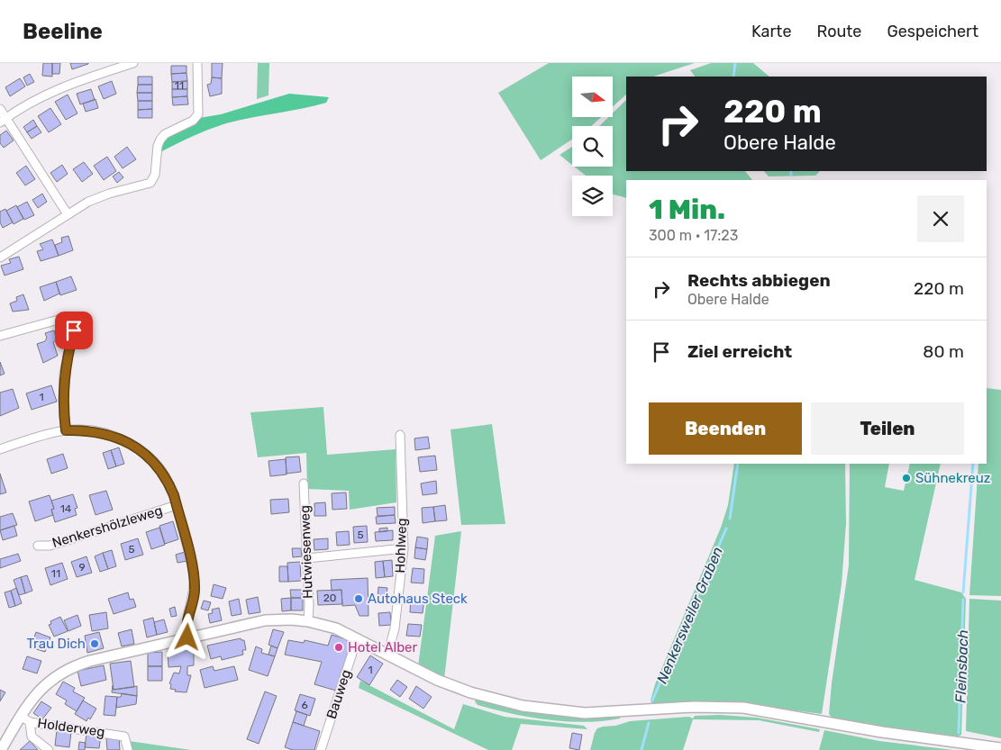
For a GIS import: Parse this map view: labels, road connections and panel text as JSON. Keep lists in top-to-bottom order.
{
  "streets": {
    "street": [
      "Nenkershölzleweg",
      "Hohlweg",
      "Hutwiesenweg",
      "Bauweg",
      "Holderweg"
    ]
  },
  "water": ["Nenkersweiler Graben", "Fleinsbach"],
  "places": [
    "Sühnekreuz",
    "Autohaus Steck",
    "Trau Dich",
    "Hotel Alber"
  ],
  "house_numbers": [
    "11",
    "1",
    "14",
    "5",
    "5",
    "9",
    "11",
    "20",
    "1",
    "6"
  ],
  "north": "right",
  "page": {
    "header": "Beeline",
    "nav": ["Karte", "Route", "Gespeichert"],
    "turn": ["220 m", "Obere Halde"],
    "heading": ["1 Min.", "300 m · 17:23"],
    "list": [
      {
        "name": "Rechts abbiegen",
        "note": "Obere Halde",
        "value": "220 m"
      },
      {
        "name": "Ziel erreicht",
        "value": "80 m"
      }
    ],
    "buttons": ["Beenden", "Teilen"]
  }
}
